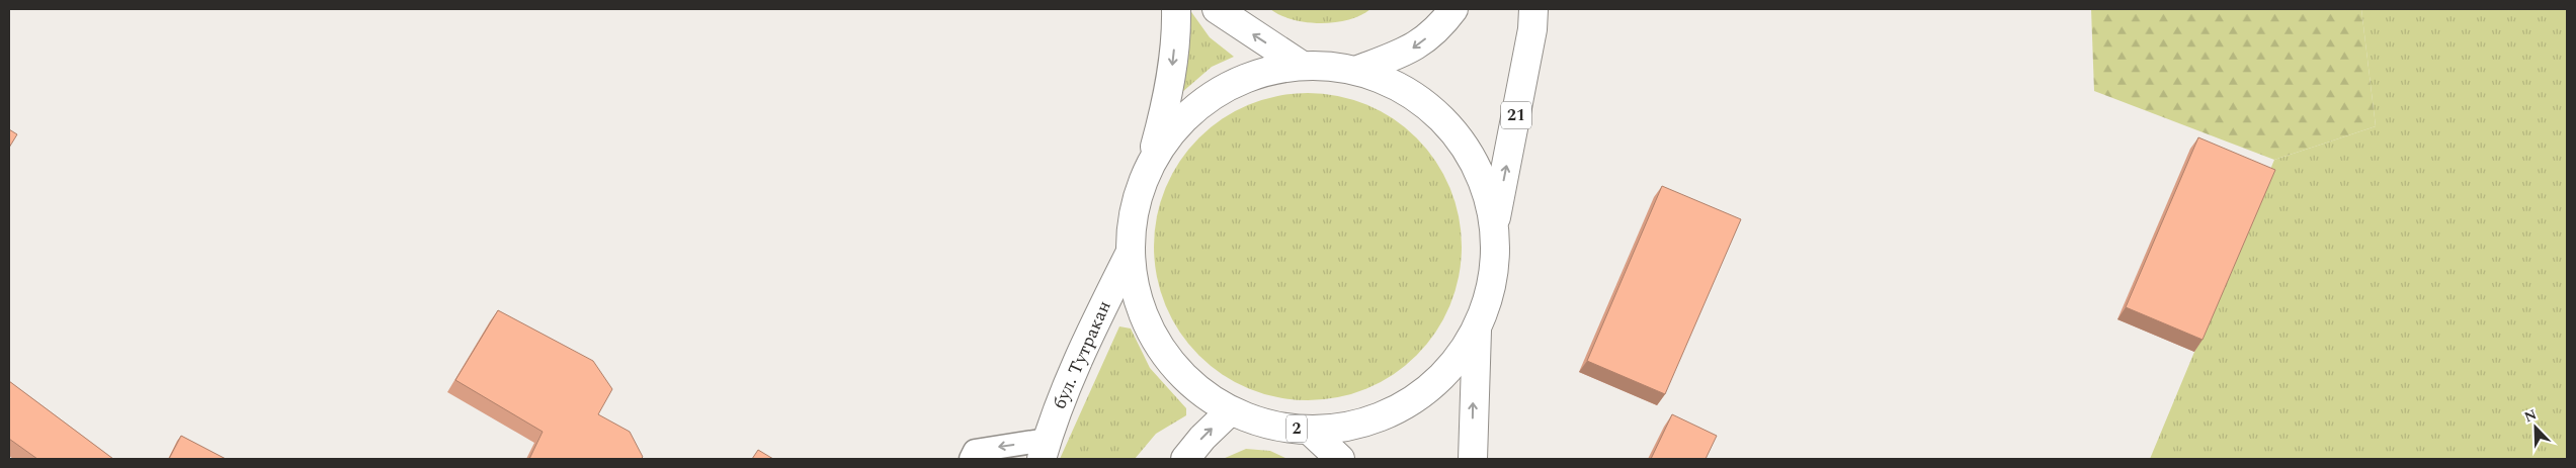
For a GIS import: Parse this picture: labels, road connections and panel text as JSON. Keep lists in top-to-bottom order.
{
  "streets": {
    "main road": ["21", "бул. Тутракан", "2"]
  },
  "crossings": [
    ["21", "2"],
    ["бул. Тутракан", "2"]
  ],
  "north": "top left"
}
